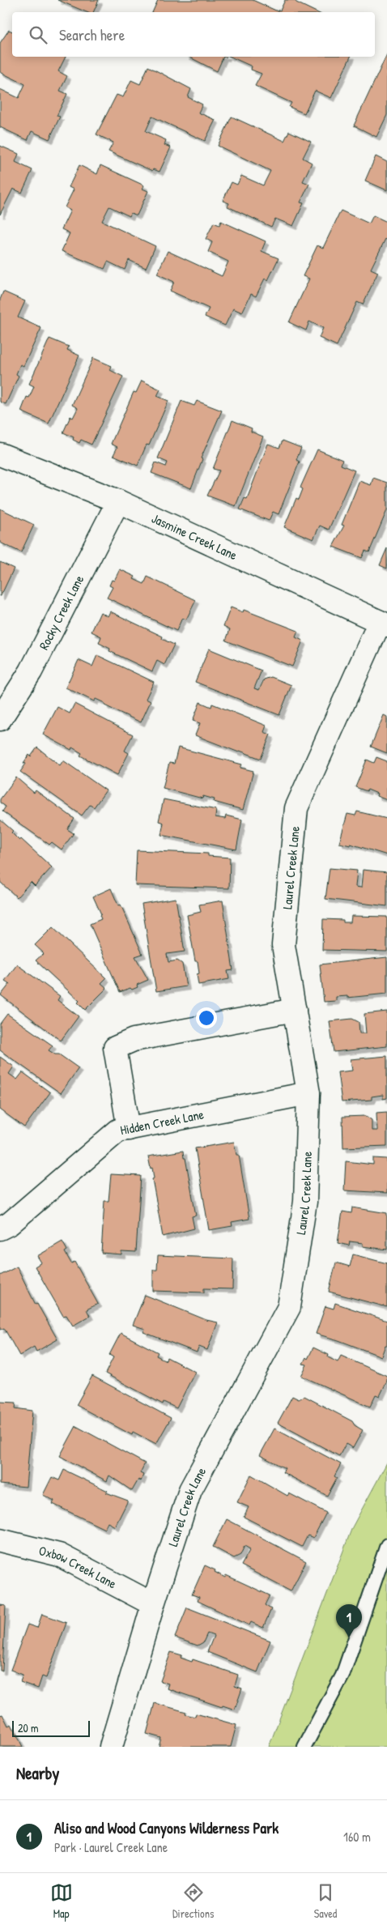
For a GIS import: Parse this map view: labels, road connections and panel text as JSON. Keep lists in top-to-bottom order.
{
  "streets": {
    "street": [
      "Jasmine Creek Lane",
      "Rocky Creek Lane",
      "Laurel Creek Lane",
      "Hidden Creek Lane",
      "Oxbow Creek Lane"
    ]
  },
  "crossings": [
    ["Jasmine Creek Lane", "Rocky Creek Lane"],
    ["Jasmine Creek Lane", "Laurel Creek Lane"],
    ["Laurel Creek Lane", "Hidden Creek Lane"],
    ["Laurel Creek Lane", "Oxbow Creek Lane"]
  ],
  "scale_bar": "20 m",
  "page": {
    "search": "Search here",
    "pins": "1",
    "scale": "20 m",
    "heading": "Nearby",
    "list": [
      {
        "mark": "1",
        "name": "Aliso and Wood Canyons Wilderness Park",
        "note": "Park · Laurel Creek Lane",
        "value": "160 m"
      }
    ],
    "nav": ["Map", "Directions", "Saved"]
  }
}
